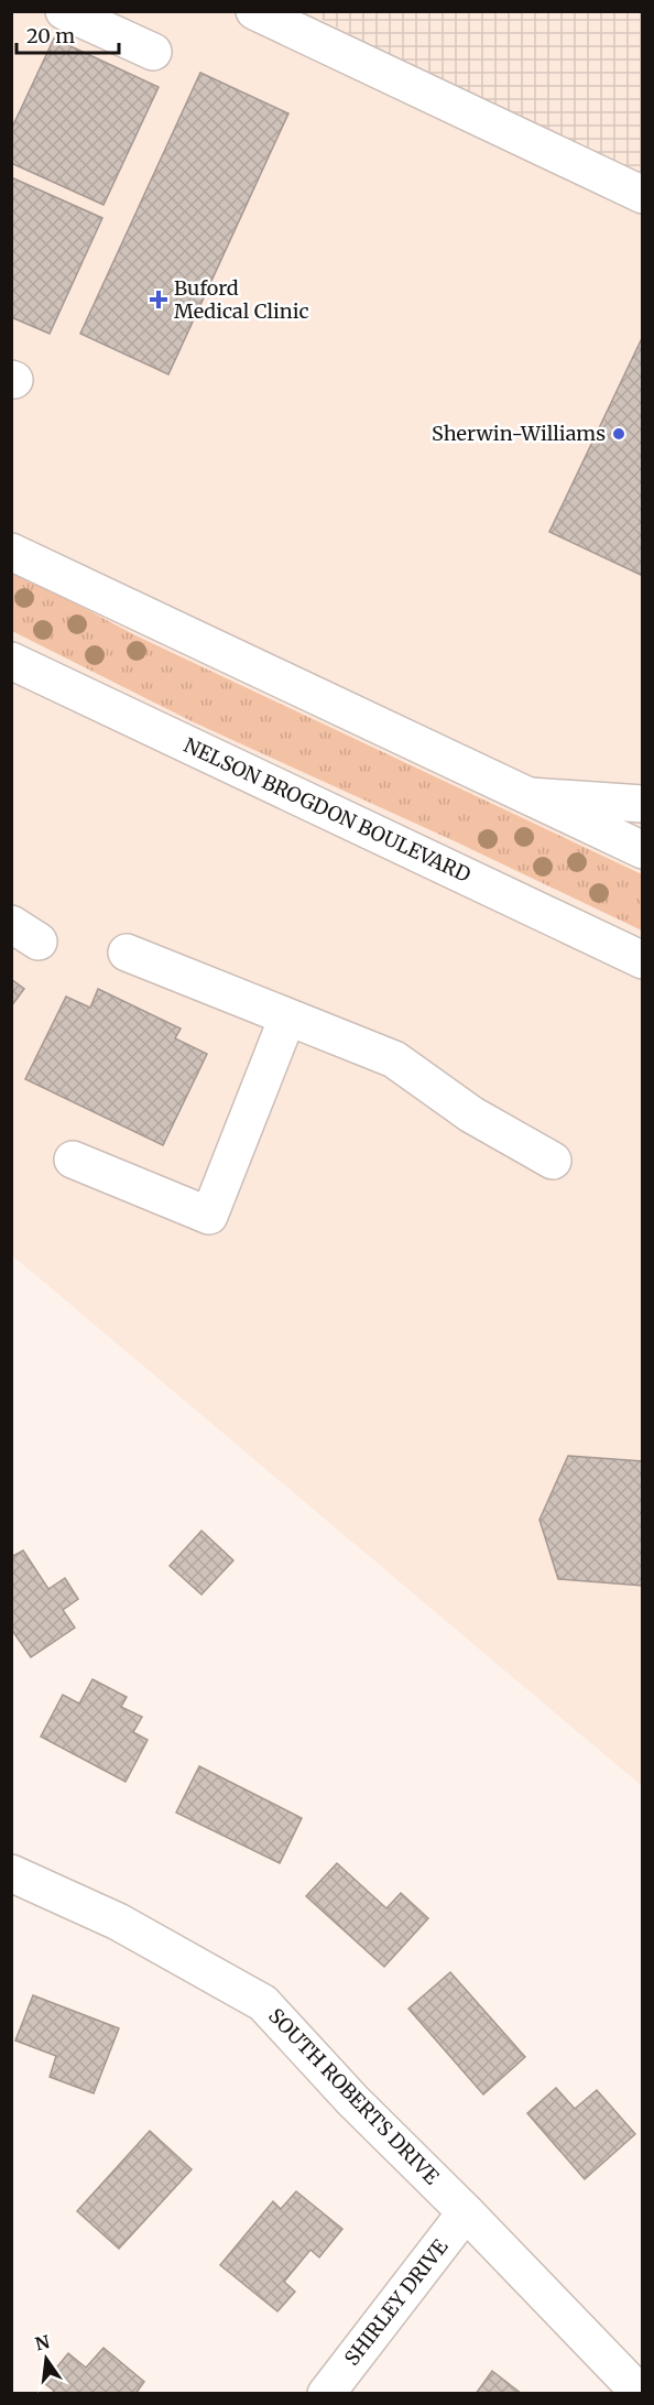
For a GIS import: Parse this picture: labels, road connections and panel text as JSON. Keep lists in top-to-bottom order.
{
  "streets": {
    "main road": ["NELSON BROGDON BOULEVARD", "SOUTH ROBERTS DRIVE", "SHIRLEY DRIVE"]
  },
  "crossings": [
    ["SOUTH ROBERTS DRIVE", "SHIRLEY DRIVE"]
  ],
  "places": {
    "health": ["Buford Medical Clinic"],
    "other": ["Sherwin-Williams"]
  },
  "scale_bar": "20 m",
  "north": "top"
}
